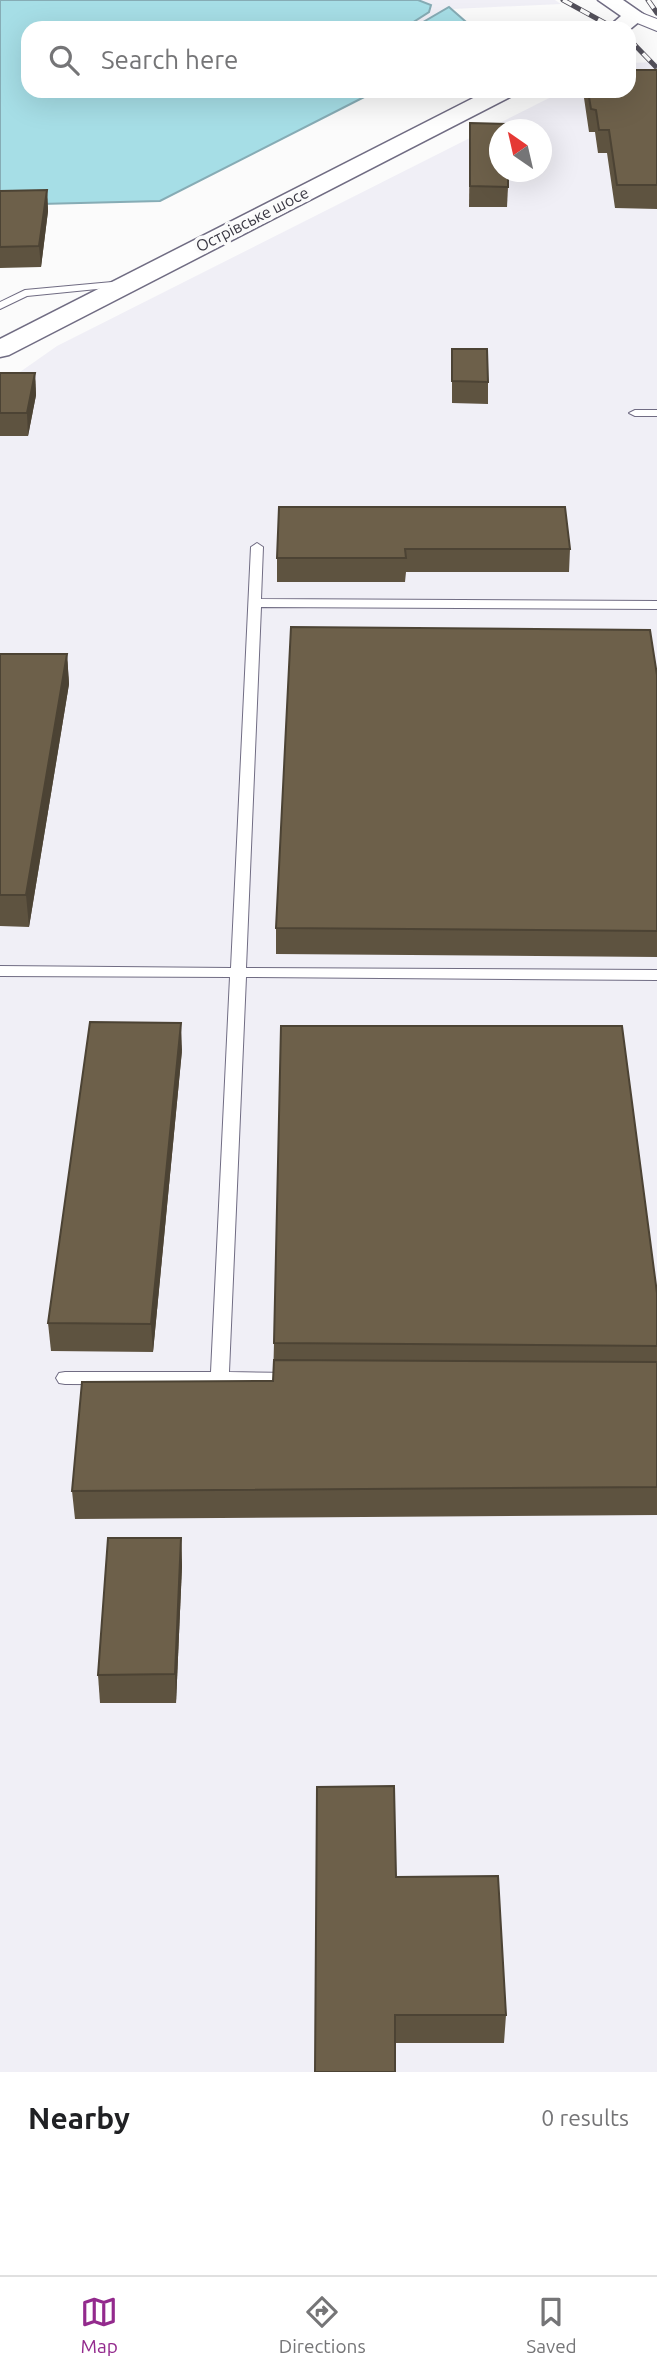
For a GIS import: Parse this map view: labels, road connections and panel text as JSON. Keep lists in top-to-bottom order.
{
  "streets": {
    "street": ["Острівське шосе"]
  },
  "north": "top left",
  "page": {
    "search": "Search here",
    "heading": ["Nearby", "0 results"],
    "nav": ["Map", "Directions", "Saved"]
  }
}
